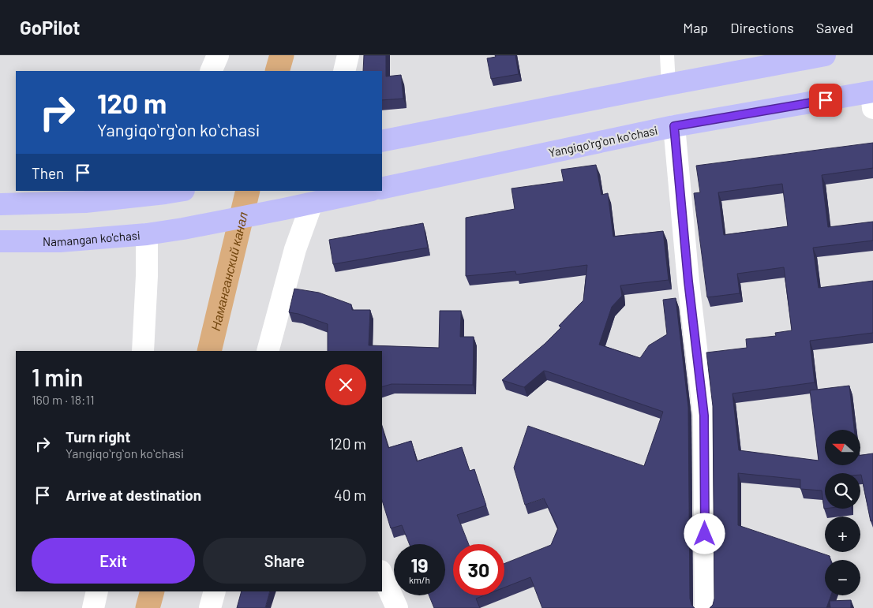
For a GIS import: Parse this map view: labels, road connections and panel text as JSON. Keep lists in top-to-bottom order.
{
  "streets": {
    "main road": ["Yangiqoʻrgʻon koʻchasi", "Namangan ko'chasi"]
  },
  "water": ["Наманганский канал"],
  "north": "left",
  "page": {
    "header": "GoPilot",
    "nav": ["Map", "Directions", "Saved"],
    "turn": ["120 m", "Yangiqoʻrgʻon koʻchasi"],
    "then": "Then",
    "heading": ["1 min", "160 m · 18:11"],
    "list": [
      {
        "name": "Turn right",
        "note": "Yangiqoʻrgʻon koʻchasi",
        "value": "120 m"
      },
      {
        "name": "Arrive at destination",
        "value": "40 m"
      }
    ],
    "map_buttons": ["+", "−"],
    "buttons": ["Exit", "Share"],
    "speed": "19 km/h",
    "limit": "30"
  }
}
